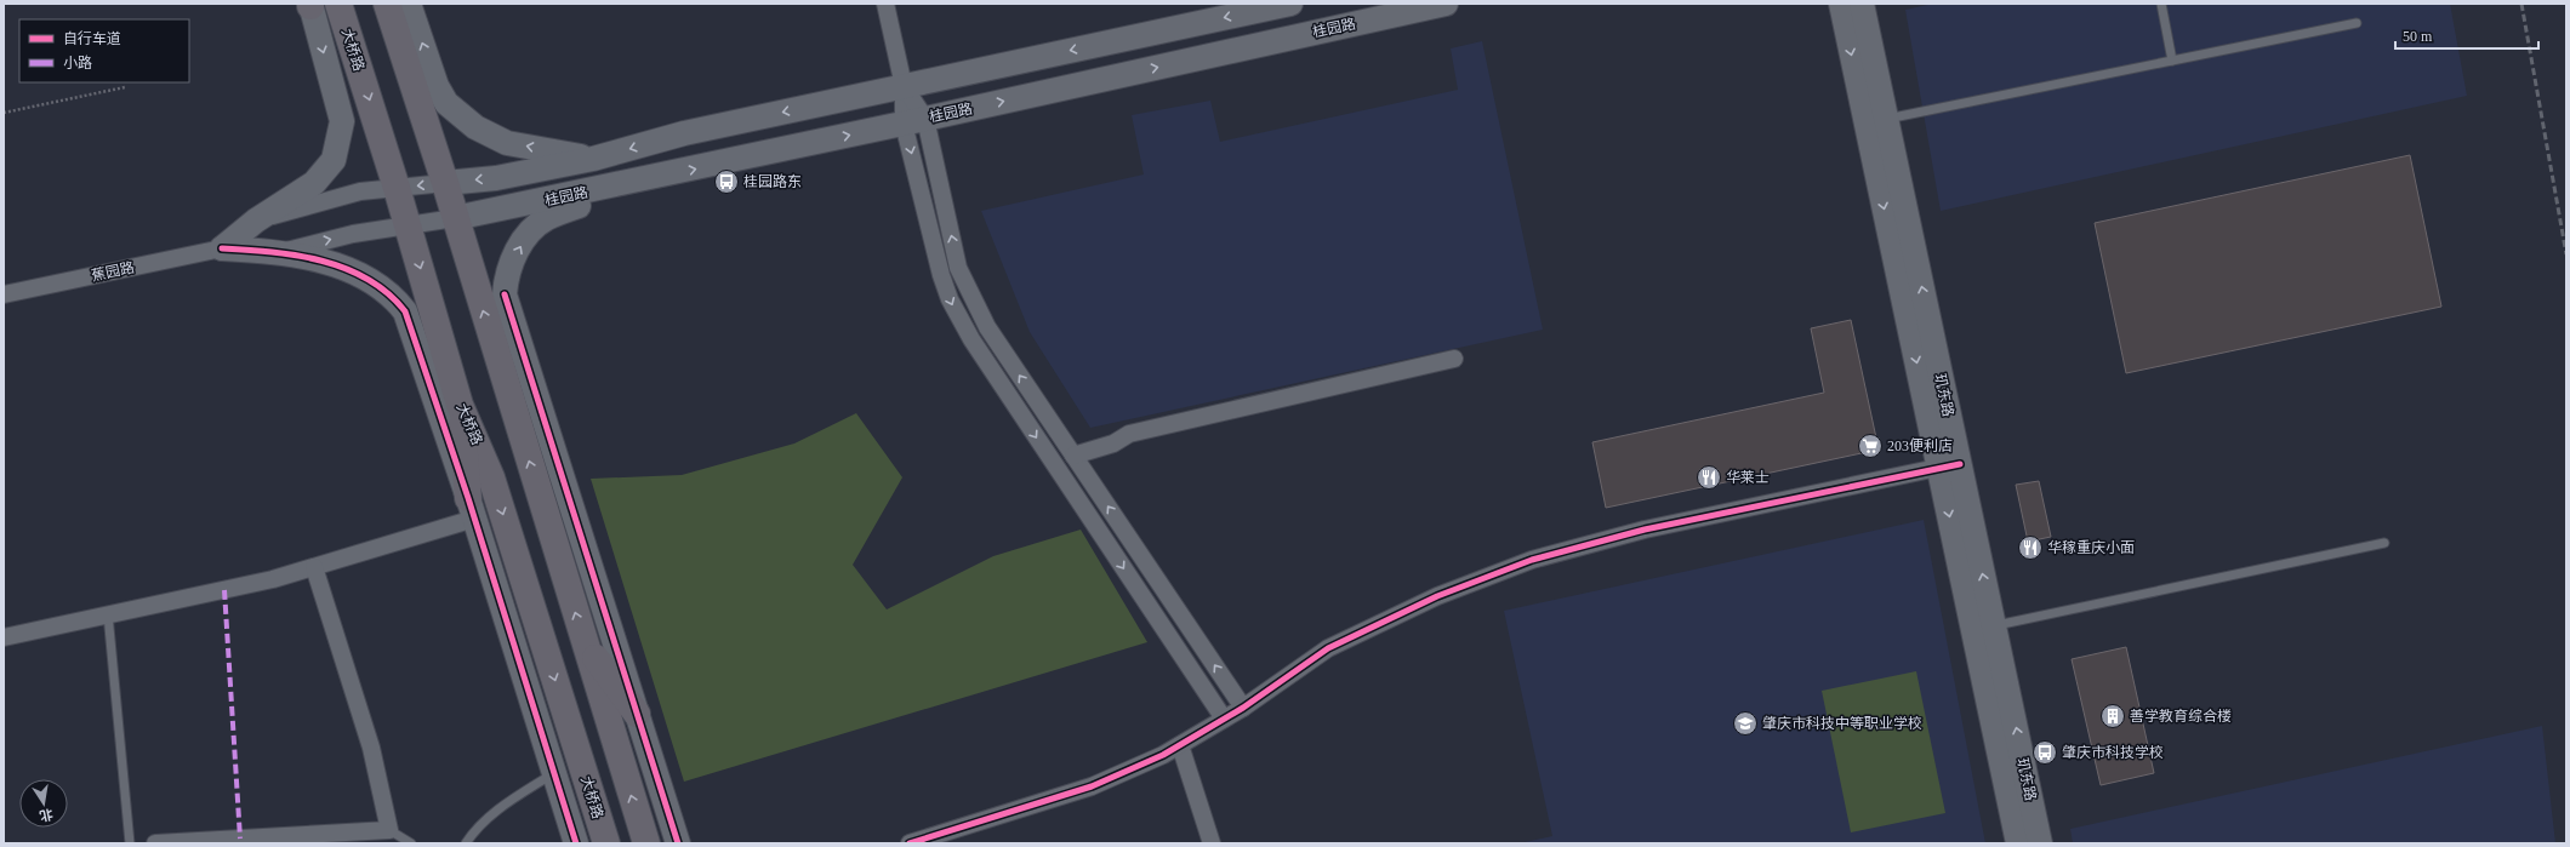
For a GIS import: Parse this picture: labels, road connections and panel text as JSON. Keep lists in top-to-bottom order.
{
  "streets": {
    "main road": ["桂园路", "大桥路", "玑东路"],
    "street": ["蕉园路"]
  },
  "places": {
    "bus stop": ["桂园路东", "肇庆市科技学校"],
    "supermarket": ["203便利店"],
    "restaurant": ["华莱士", "华稼重庆小面"],
    "building": ["善学教育综合楼"],
    "school or university": ["肇庆市科技中等职业学校"]
  },
  "legend": ["自行车道", "小路"],
  "scale_bar": "50 m",
  "north": "bottom"
}
